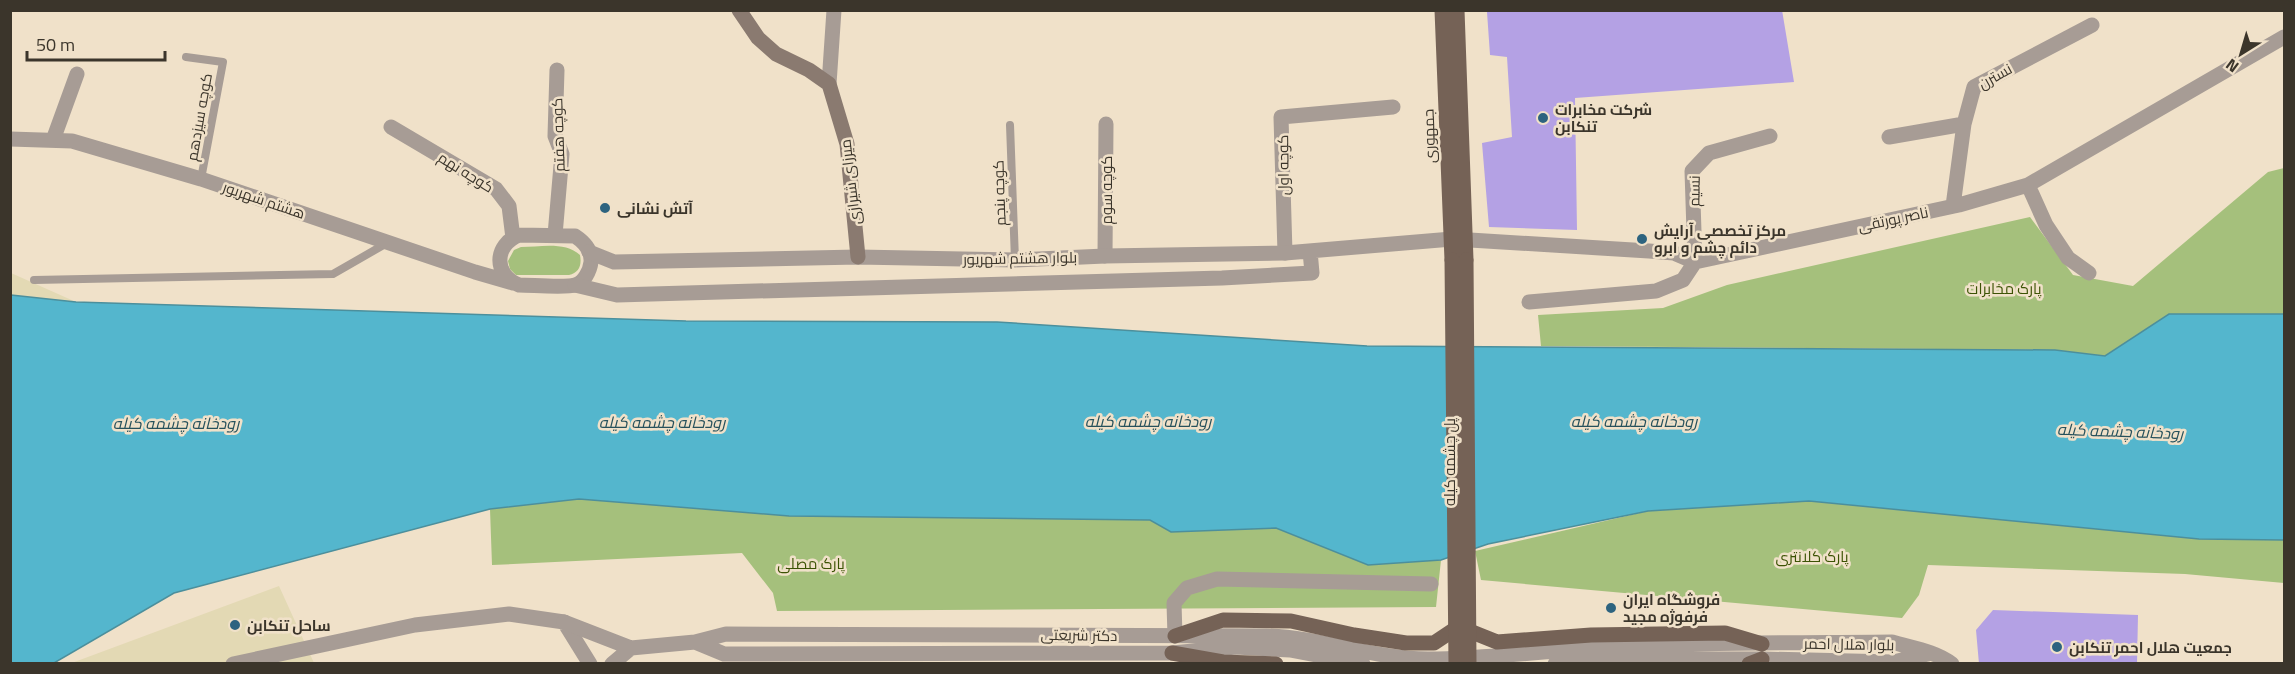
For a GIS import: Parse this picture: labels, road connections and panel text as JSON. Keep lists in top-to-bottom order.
{
  "streets": {
    "main road": ["جمهوری", "میرزای شیرازی", "پل چشمه کیله"],
    "street": [
      "نسترن",
      "کوچه هفتم",
      "کوچه اول",
      "کوچه نهم",
      "کوچه سوم",
      "نسیم",
      "هشتم شهریور",
      "ناصر پورتقی",
      "بلوار هشتم شهریور",
      "دکتر شریعتی",
      "بلوار هلال احمر"
    ],
    "lane": ["کوچه سیزدهم", "کوچه پنجم"]
  },
  "crossings": [
    ["نسترن", "ناصر پورتقی"],
    ["کوچه سیزدهم", "هشتم شهریور"],
    ["کوچه هفتم", "بلوار هشتم شهریور"],
    ["جمهوری", "بلوار هشتم شهریور"],
    ["جمهوری", "پل چشمه کیله"],
    ["کوچه اول", "بلوار هشتم شهریور"],
    ["کوچه نهم", "بلوار هشتم شهریور"],
    ["میرزای شیرازی", "بلوار هشتم شهریور"],
    ["کوچه سوم", "بلوار هشتم شهریور"],
    ["نسیم", "ناصر پورتقی"],
    ["کوچه پنجم", "بلوار هشتم شهریور"],
    ["هشتم شهریور", "بلوار هشتم شهریور"],
    ["پل چشمه کیله", "دکتر شریعتی"],
    ["پل چشمه کیله", "بلوار هلال احمر"],
    ["دکتر شریعتی", "بلوار هلال احمر"]
  ],
  "water": ["رودخانه چشمه کیله"],
  "parks": ["پارک مخابرات", "پارک کلانتری", "پارک مصلی"],
  "places": [
    "شرکت مخابرات تنکابن",
    "آتش نشانی",
    "مرکز تخصصی آرایش دائم چشم و ابرو",
    "فروشگاه ایران فرفوژه مجید",
    "ساحل تنکابن",
    "جمعیت هلال احمر تنکابن"
  ],
  "scale_bar": "50 m",
  "north": "bottom left"
}
